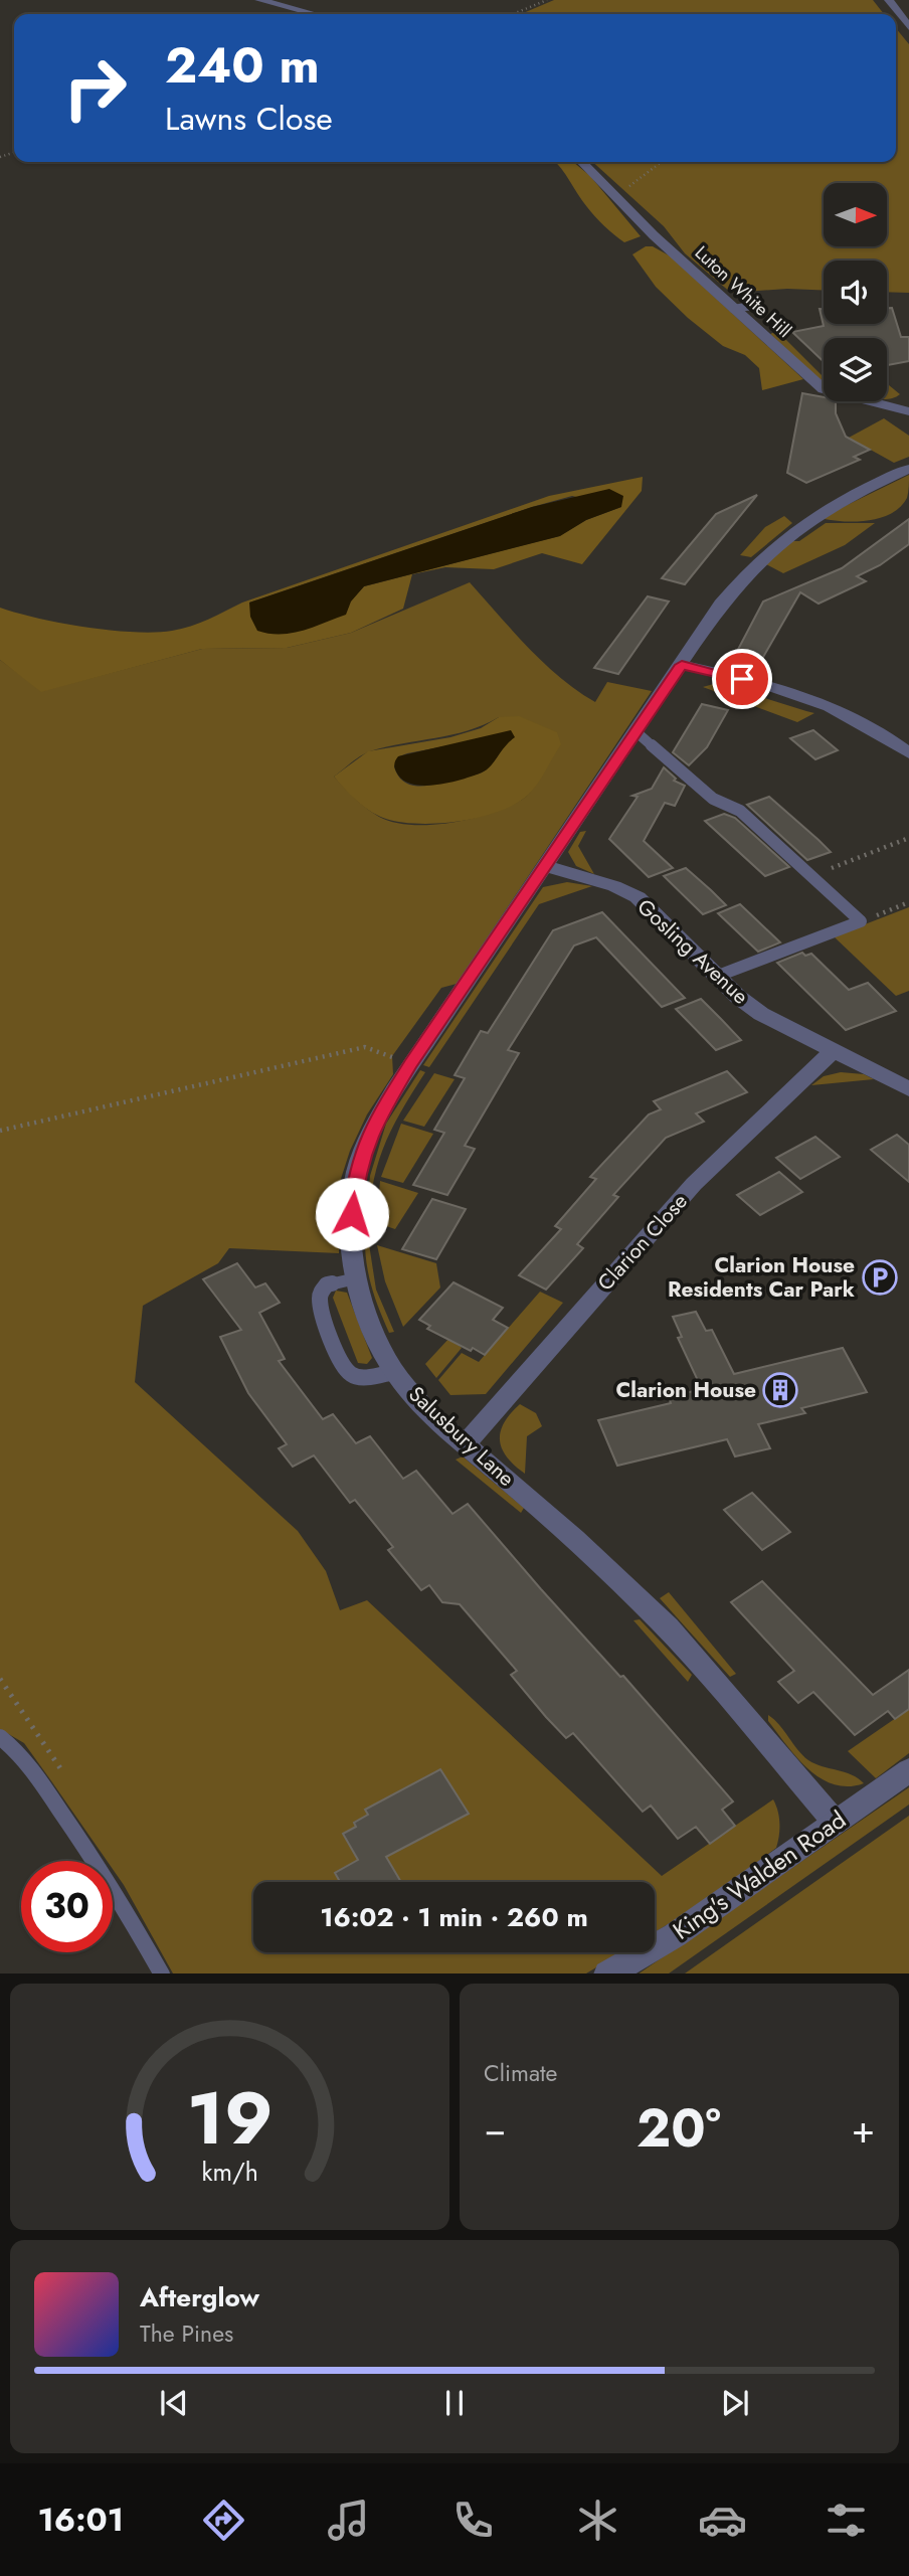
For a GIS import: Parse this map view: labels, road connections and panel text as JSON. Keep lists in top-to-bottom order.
{
  "streets": {
    "street": [
      "Luton White Hill",
      "Gosling Avenue",
      "Clarion Close",
      "Salusbury Lane",
      "King's Walden Road"
    ]
  },
  "crossings": [
    ["Gosling Avenue", "Clarion Close"],
    ["Gosling Avenue", "Salusbury Lane"],
    ["Clarion Close", "Salusbury Lane"],
    ["Salusbury Lane", "King's Walden Road"]
  ],
  "places": {
    "parking": ["Clarion House Residents Car Park"],
    "building": ["Clarion House"]
  },
  "north": "right",
  "page": {
    "turn": ["240 m", "Lawns Close"],
    "limit": "30",
    "trip": "16:02 · 1 min · 260 m",
    "tile": "Climate",
    "heat": ["−", "20°", "+"],
    "song": ["Afterglow", "The Pines"],
    "tabs": "16:01",
    "gauge": ["19", "km/h"]
  }
}
